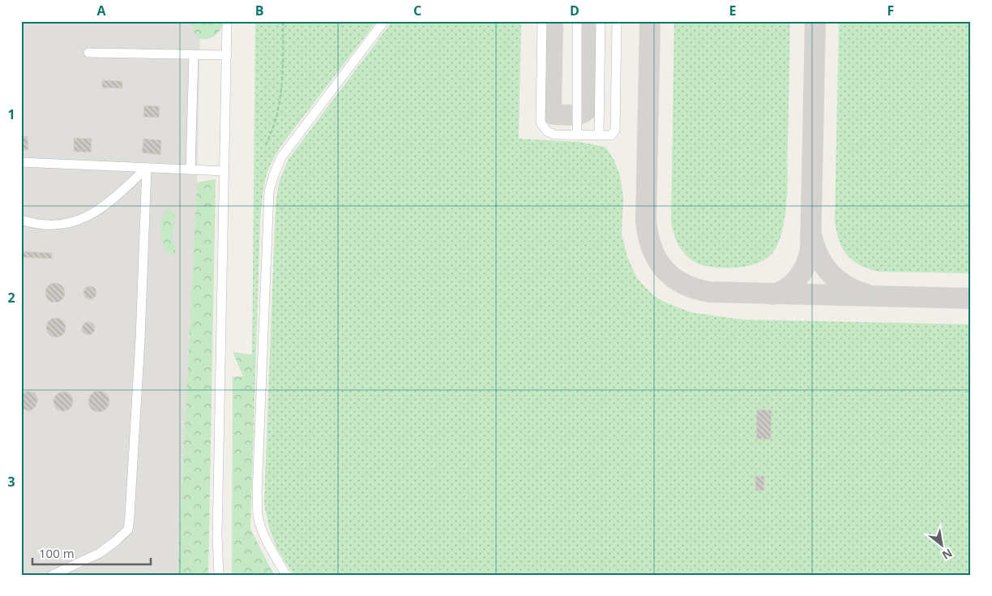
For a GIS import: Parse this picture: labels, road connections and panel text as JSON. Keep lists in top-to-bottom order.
{
  "scale_bar": "100 m",
  "north": "bottom right",
  "grid": {
    "columns": [
      "A",
      "B",
      "C",
      "D",
      "E",
      "F"
    ],
    "rows": ["1", "2", "3"]
  }
}
